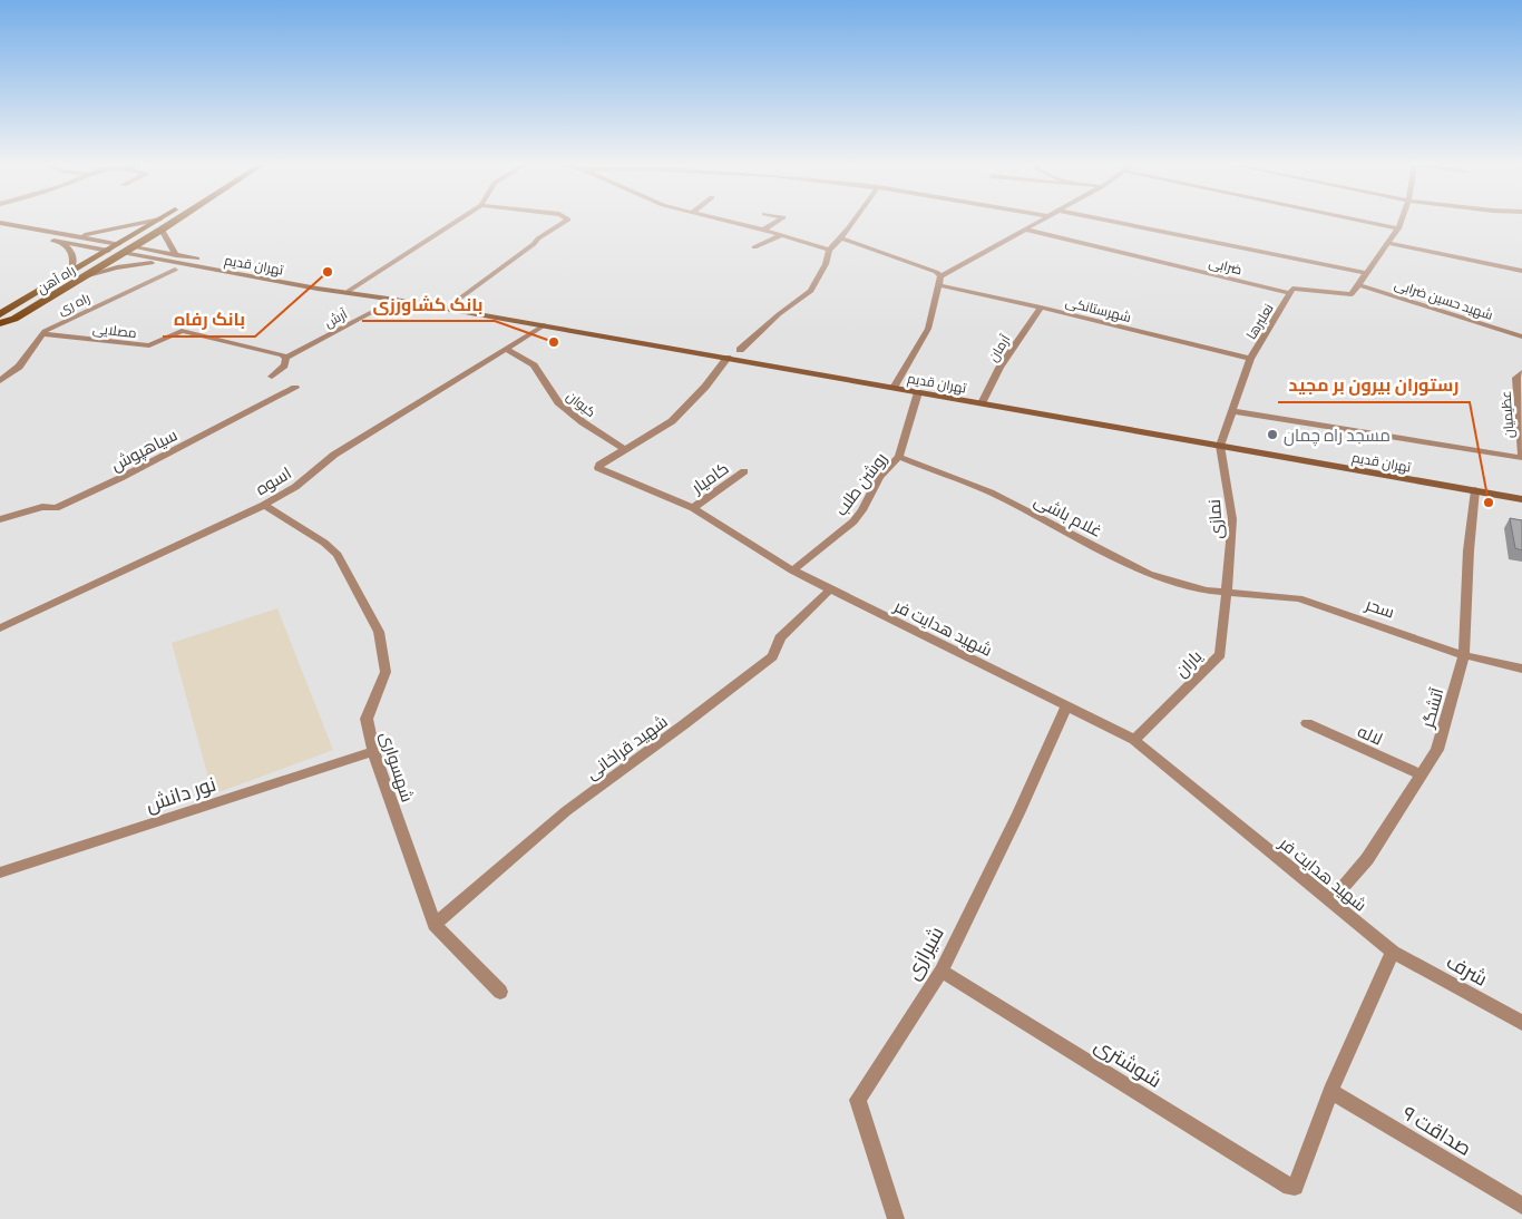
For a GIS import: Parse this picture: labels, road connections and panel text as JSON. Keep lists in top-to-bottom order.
{
  "streets": {
    "main road": ["تهران قدیم", "راه آهن"],
    "street": [
      "ضرابی",
      "شهید حسین ضرابی",
      "راه ری",
      "شهرستانکی",
      "آرش",
      "نعلبرها",
      "مصلایی",
      "آرمان",
      "کیوان",
      "عظیمیان",
      "سیاهپوش",
      "کامیار",
      "اسوه",
      "روشن طلب",
      "غلام باشی",
      "نمازی",
      "سحر",
      "شهید هدایت فر",
      "یاران",
      "آتشگر",
      "لاله",
      "شهید قراخانی",
      "شهسواری",
      "نور دانش",
      "شیرازی",
      "شرف",
      "شوشتری",
      "صداقت ۹"
    ]
  },
  "crossings": [
    ["تهران قدیم", "راه آهن"],
    ["تهران قدیم", "راه ری"],
    ["تهران قدیم", "آرش"],
    ["تهران قدیم", "نعلبرها"],
    ["تهران قدیم", "آرمان"],
    ["تهران قدیم", "اسوه"],
    ["تهران قدیم", "روشن طلب"],
    ["تهران قدیم", "نمازی"],
    ["تهران قدیم", "شهید هدایت فر"],
    ["تهران قدیم", "آتشگر"],
    ["ضرابی", "نعلبرها"],
    ["شهید حسین ضرابی", "نعلبرها"],
    ["راه ری", "مصلایی"],
    ["شهرستانکی", "نعلبرها"],
    ["شهرستانکی", "آرمان"],
    ["آرش", "مصلایی"],
    ["نعلبرها", "نمازی"],
    ["کیوان", "اسوه"],
    ["کیوان", "شهید هدایت فر"],
    ["کامیار", "شهید هدایت فر"],
    ["اسوه", "شهسواری"],
    ["روشن طلب", "غلام باشی"],
    ["روشن طلب", "شهید هدایت فر"],
    ["غلام باشی", "نمازی"],
    ["غلام باشی", "سحر"],
    ["غلام باشی", "یاران"],
    ["نمازی", "سحر"],
    ["نمازی", "یاران"],
    ["سحر", "یاران"],
    ["سحر", "آتشگر"],
    ["شهید هدایت فر", "یاران"],
    ["شهید هدایت فر", "آتشگر"],
    ["شهید هدایت فر", "شهید قراخانی"],
    ["شهید هدایت فر", "شیرازی"],
    ["شهید هدایت فر", "شرف"],
    ["آتشگر", "لاله"],
    ["شهید قراخانی", "شهسواری"],
    ["شهسواری", "نور دانش"],
    ["شیرازی", "شوشتری"],
    ["شوشتری", "صداقت ۹"]
  ],
  "places": [
    "بانک رفاه",
    "بانک کشاورزی",
    "مسجد راه چمان",
    "رستوران بیرون بر مجید"
  ]
}
